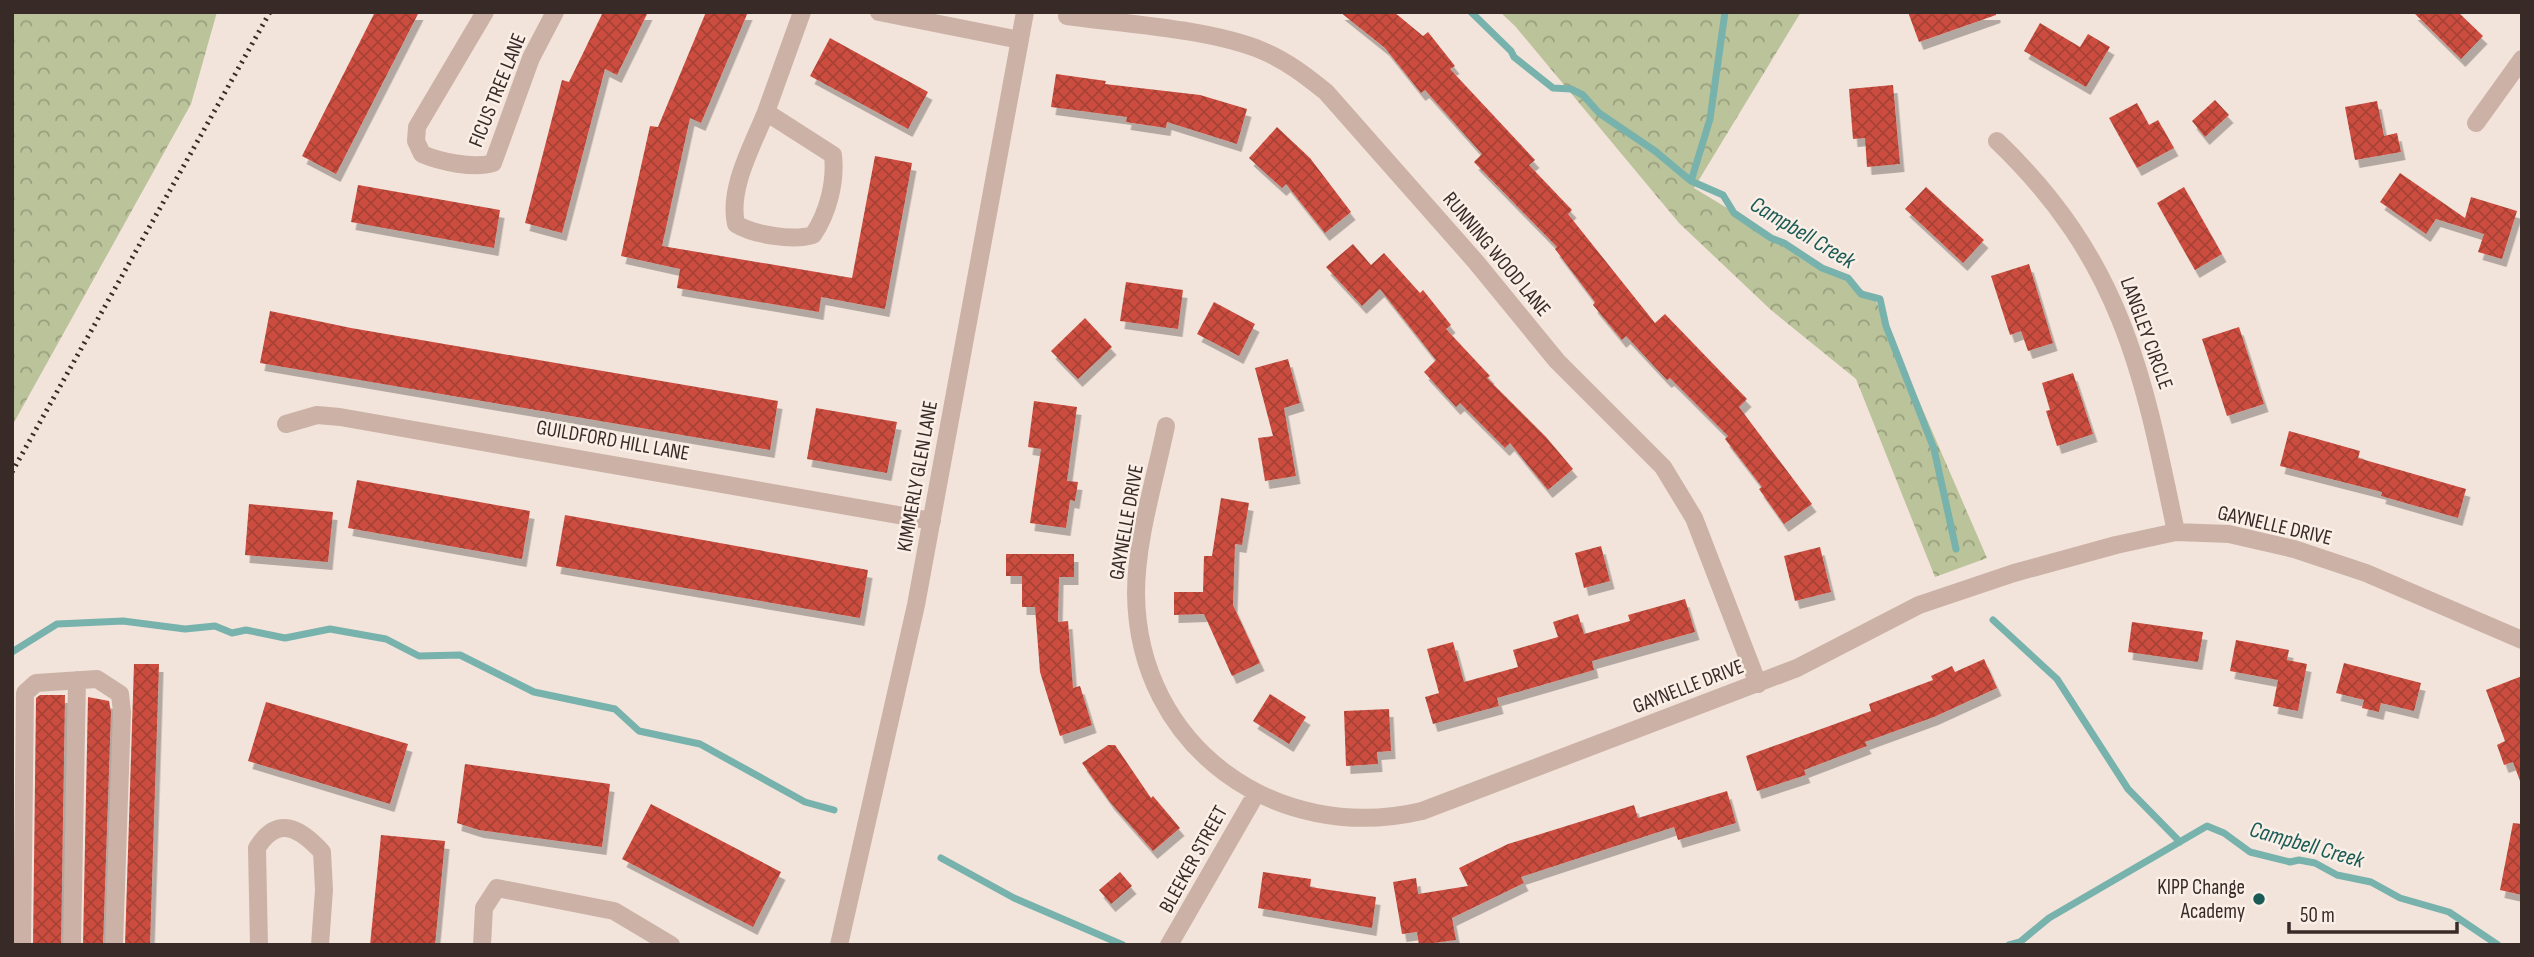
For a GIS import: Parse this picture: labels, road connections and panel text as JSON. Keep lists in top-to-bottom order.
{
  "streets": {
    "street": [
      "FICUS TREE LANE",
      "RUNNING WOOD LANE",
      "LANGLEY CIRCLE",
      "GUILDFORD HILL LANE",
      "KIMMERLY GLEN LANE",
      "GAYNELLE DRIVE",
      "BLEEKER STREET"
    ]
  },
  "crossings": [
    ["RUNNING WOOD LANE", "GAYNELLE DRIVE"],
    ["LANGLEY CIRCLE", "GAYNELLE DRIVE"],
    ["GUILDFORD HILL LANE", "KIMMERLY GLEN LANE"],
    ["GAYNELLE DRIVE", "BLEEKER STREET"]
  ],
  "water": ["Campbell Creek"],
  "places": ["KIPP Change Academy"],
  "scale_bar": "50 m"
}
